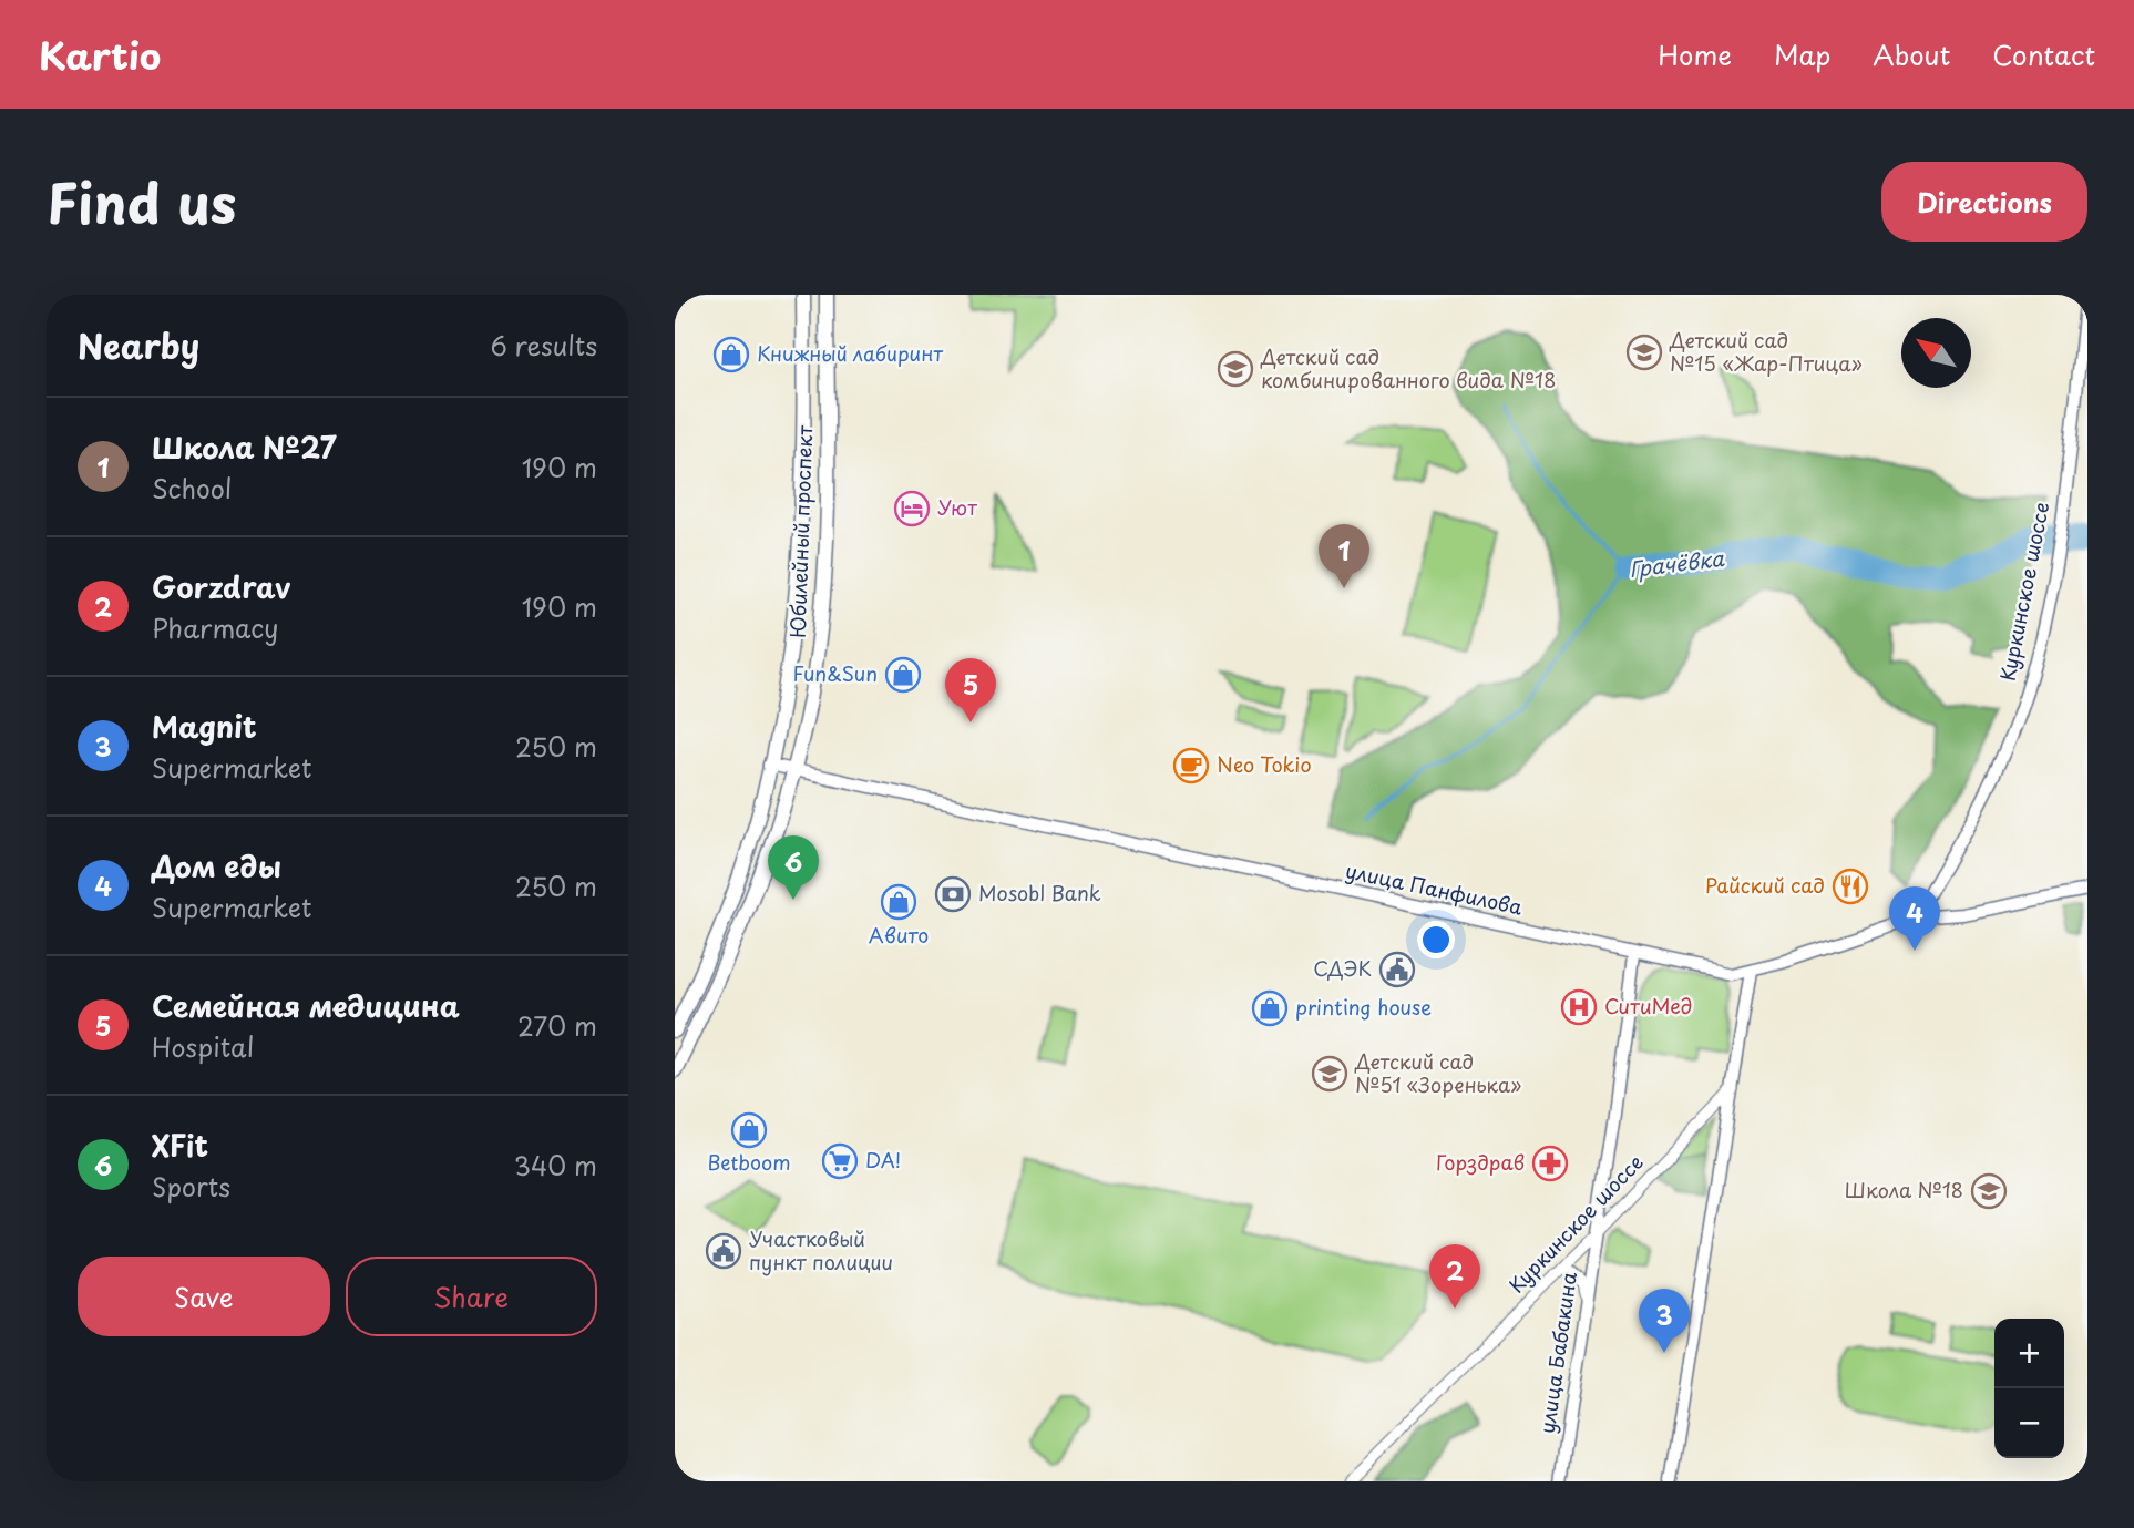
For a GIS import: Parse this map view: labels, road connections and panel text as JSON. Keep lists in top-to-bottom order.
{
  "streets": {
    "main road": ["Юбилейный проспект"],
    "street": ["Куркинское шоссе", "улица Панфилова", "улица Бабакина"]
  },
  "crossings": [
    ["Юбилейный проспект", "улица Панфилова"],
    ["Куркинское шоссе", "улица Панфилова"],
    ["Куркинское шоссе", "улица Бабакина"],
    ["улица Панфилова", "улица Бабакина"]
  ],
  "water": ["Грачёвка"],
  "places": {
    "school or university": [
      "Детский сад №15 «Жар-Птица»",
      "Детский сад комбинированного вида №18",
      "Детский сад №51 «Зоренька»",
      "Школа №18"
    ],
    "shop": [
      "Книжный лабиринт",
      "Fun&Sun",
      "Авито",
      "printing house",
      "Betboom"
    ],
    "hotel": ["Уют"],
    "cafe": ["Neo Tokio"],
    "restaurant": ["Райский сад"],
    "bank": ["Mosobl Bank"],
    "public building": ["СДЭК", "Участковый пункт полиции"],
    "hospital": ["СитиМед"],
    "supermarket": ["DA!"],
    "pharmacy": ["Горздрав"]
  },
  "north": "top left",
  "page": {
    "header": "Kartio",
    "nav": [
      "Home",
      "Map",
      "About",
      "Contact"
    ],
    "title": "Find us",
    "buttons": [
      "Directions",
      ["Save", "Share"]
    ],
    "heading": ["Nearby", "6 results"],
    "list": [
      {
        "mark": "1",
        "name": "Школа №27",
        "note": "School",
        "value": "190 m"
      },
      {
        "mark": "2",
        "name": "Gorzdrav",
        "note": "Pharmacy",
        "value": "190 m"
      },
      {
        "mark": "3",
        "name": "Magnit",
        "note": "Supermarket",
        "value": "250 m"
      },
      {
        "mark": "4",
        "name": "Дом еды",
        "note": "Supermarket",
        "value": "250 m"
      },
      {
        "mark": "5",
        "name": "Семейная медицина",
        "note": "Hospital",
        "value": "270 m"
      },
      {
        "mark": "6",
        "name": "XFit",
        "note": "Sports",
        "value": "340 m"
      }
    ],
    "pins": [
      "1",
      "5",
      "6",
      "4",
      "2",
      "3"
    ],
    "map_buttons": ["+", "−"]
  }
}
